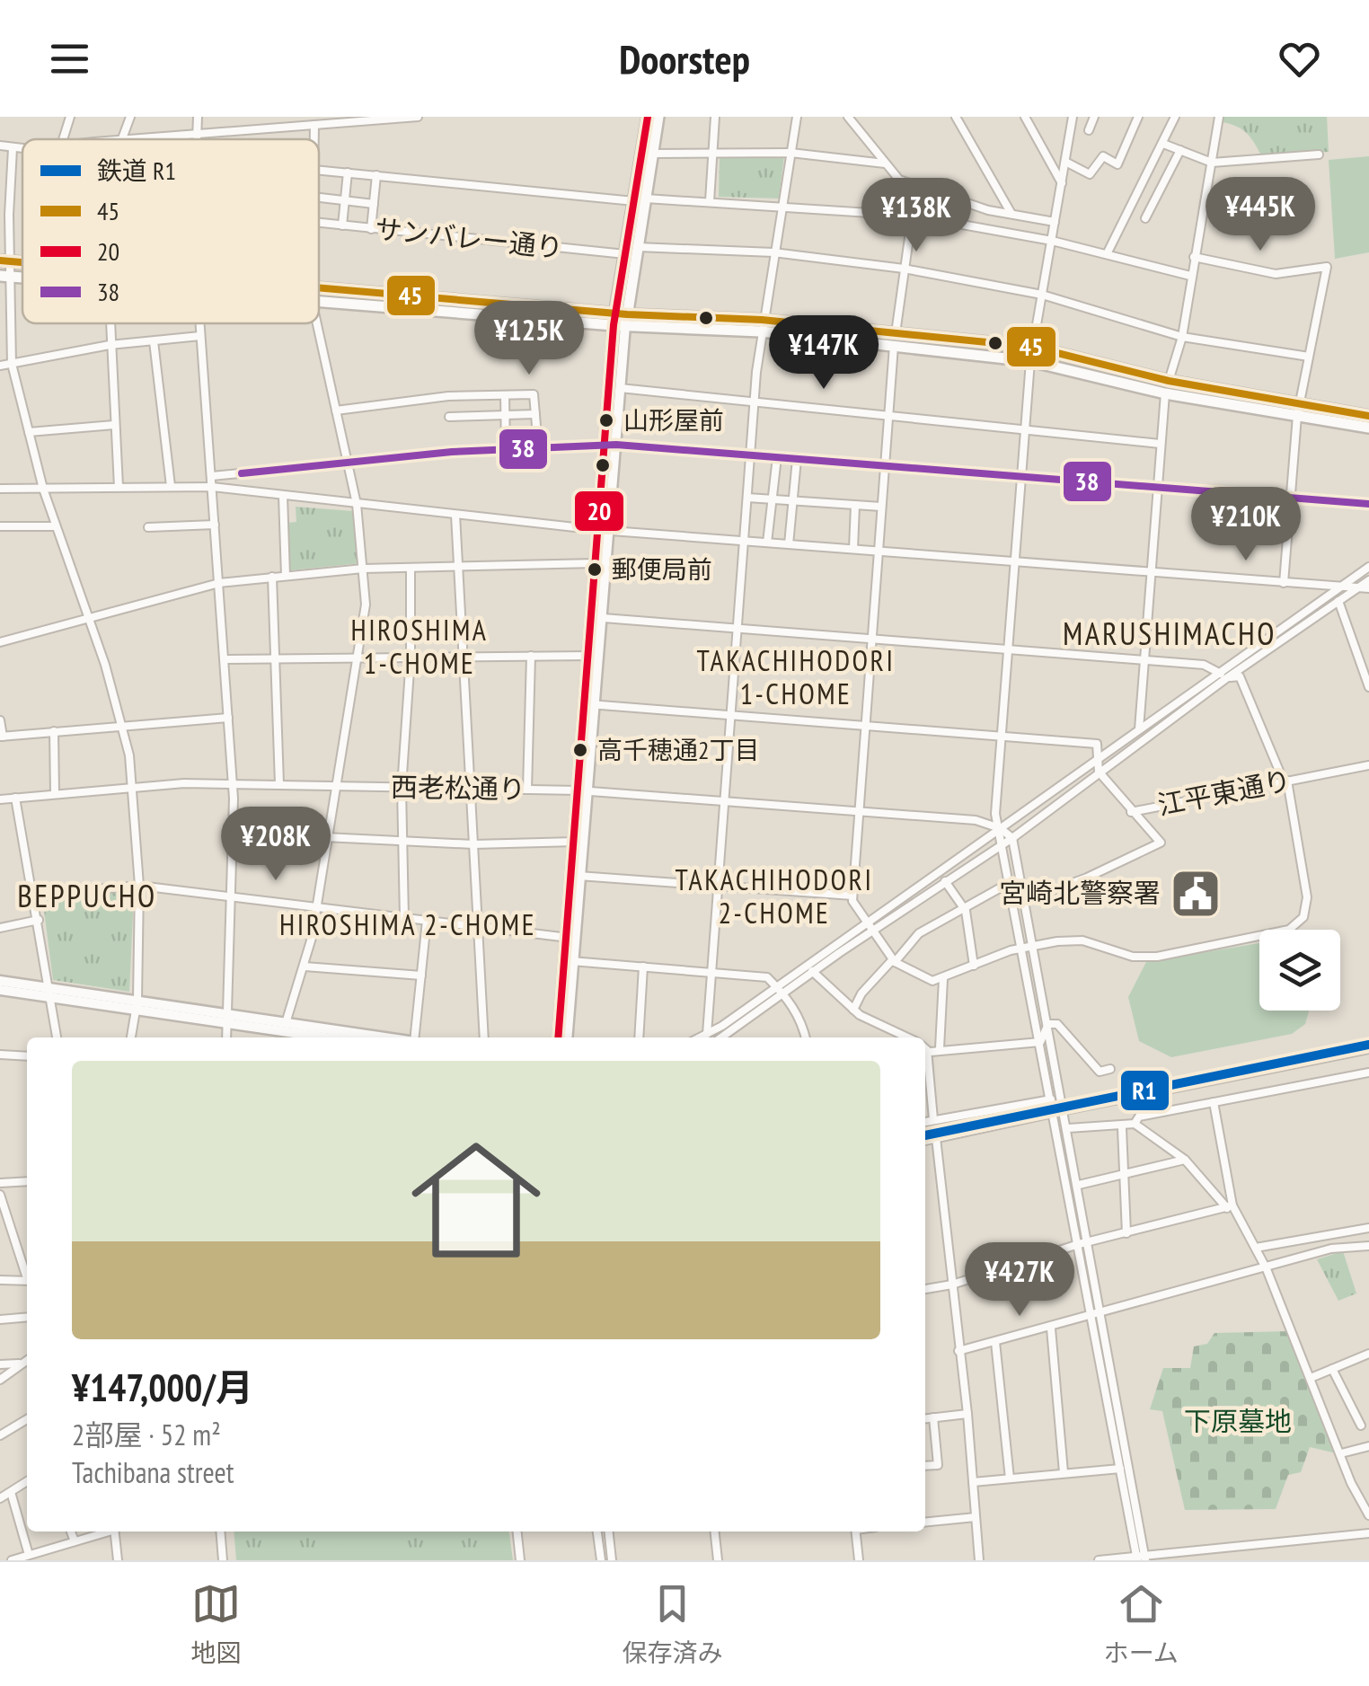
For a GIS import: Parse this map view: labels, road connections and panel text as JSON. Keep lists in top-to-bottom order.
{
  "streets": {
    "street": ["サンバレー通り", "西老松通り", "江平東通り"]
  },
  "districts": [
    "HIROSHIMA 1-CHOME",
    "MARUSHIMACHO",
    "TAKACHIHODORI 1-CHOME",
    "TAKACHIHODORI 2-CHOME",
    "BEPPUCHO",
    "HIROSHIMA 2-CHOME"
  ],
  "parks": ["下原墓地"],
  "places": {
    "other": ["山形屋前", "郵便局前", "高千穂通2丁目"],
    "public building": ["宮崎北警察署"]
  },
  "lines": [
    "transit line 20",
    "transit line 45",
    "transit line 38",
    "rail line R1"
  ],
  "legend": [
    "鉄道 R1",
    "45",
    "20",
    "38"
  ],
  "page": {
    "header": "Doorstep",
    "price": [
      "¥445K",
      "¥138K",
      "¥125K",
      "¥147K",
      "¥210K",
      "¥208K",
      "¥427K"
    ],
    "list": [
      {
        "name": "¥147,000/月",
        "note": "2部屋 · 52 m² · Tachibana street"
      }
    ],
    "tabs": ["地図", "保存済み", "ホーム"]
  }
}
